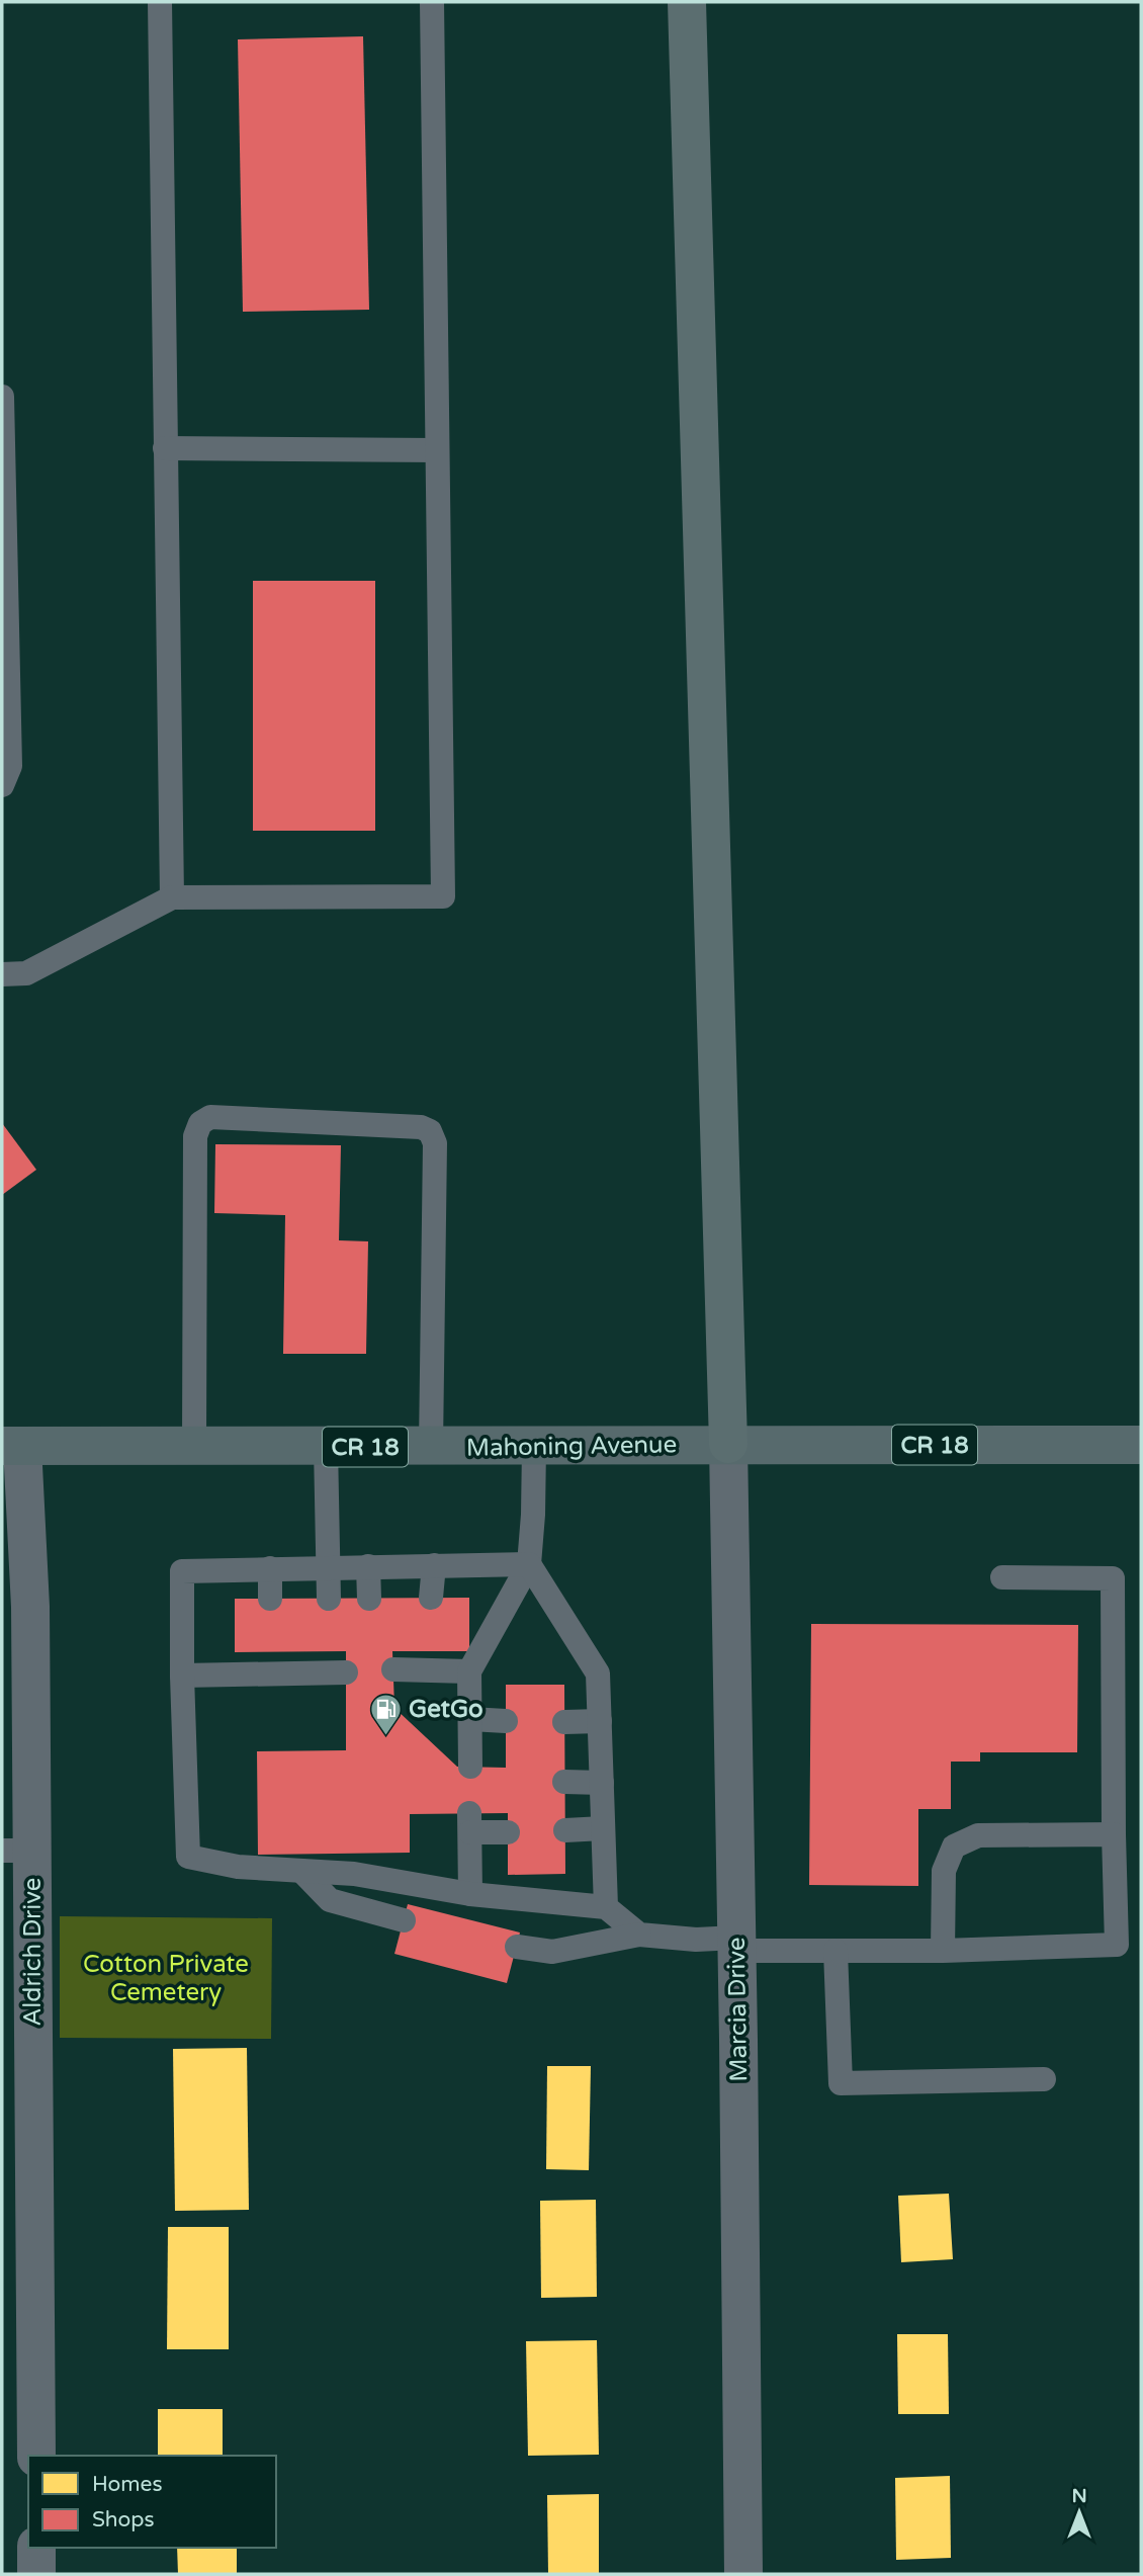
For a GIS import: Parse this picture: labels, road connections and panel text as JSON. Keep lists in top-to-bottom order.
{
  "streets": {
    "main road": ["CR 18", "Mahoning Avenue"],
    "street": ["Aldrich Drive", "Marcia Drive"]
  },
  "crossings": [
    ["Mahoning Avenue", "Aldrich Drive"],
    ["Mahoning Avenue", "Marcia Drive"]
  ],
  "parks": ["Cotton Private Cemetery"],
  "places": {
    "fuel station": ["GetGo"]
  },
  "legend": ["Homes", "Shops"],
  "north": "top"
}
